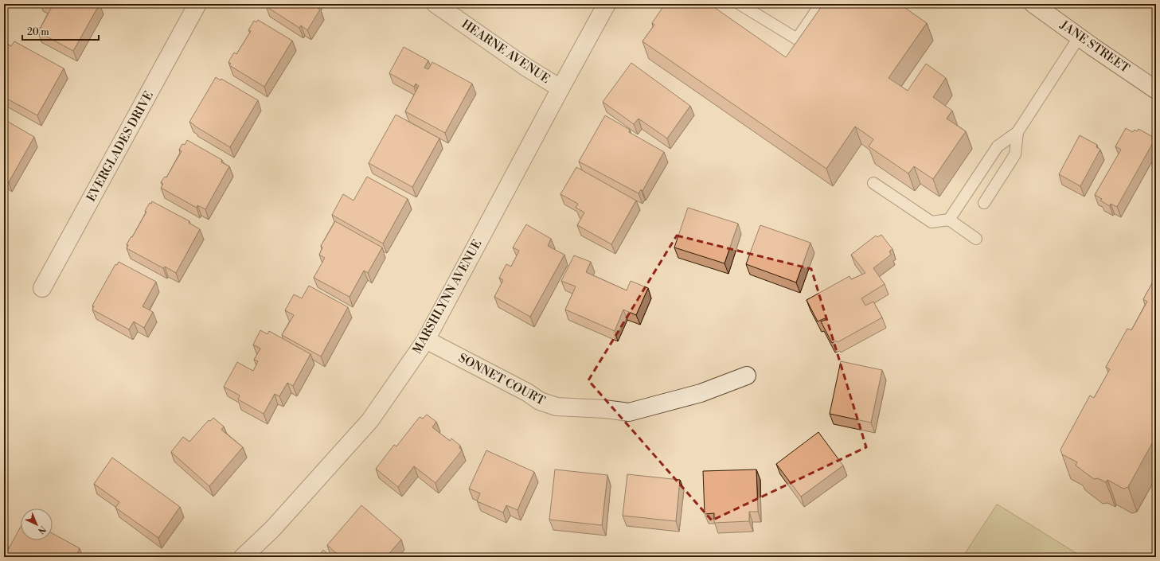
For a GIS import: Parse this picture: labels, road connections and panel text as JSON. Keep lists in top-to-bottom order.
{
  "streets": {
    "street": [
      "JANE STREET",
      "HEARNE AVENUE",
      "EVERGLADES DRIVE",
      "MARSHLYNN AVENUE",
      "SONNET COURT"
    ]
  },
  "crossings": [
    ["HEARNE AVENUE", "MARSHLYNN AVENUE"],
    ["MARSHLYNN AVENUE", "SONNET COURT"]
  ],
  "scale_bar": "20 m",
  "north": "bottom right"
}
